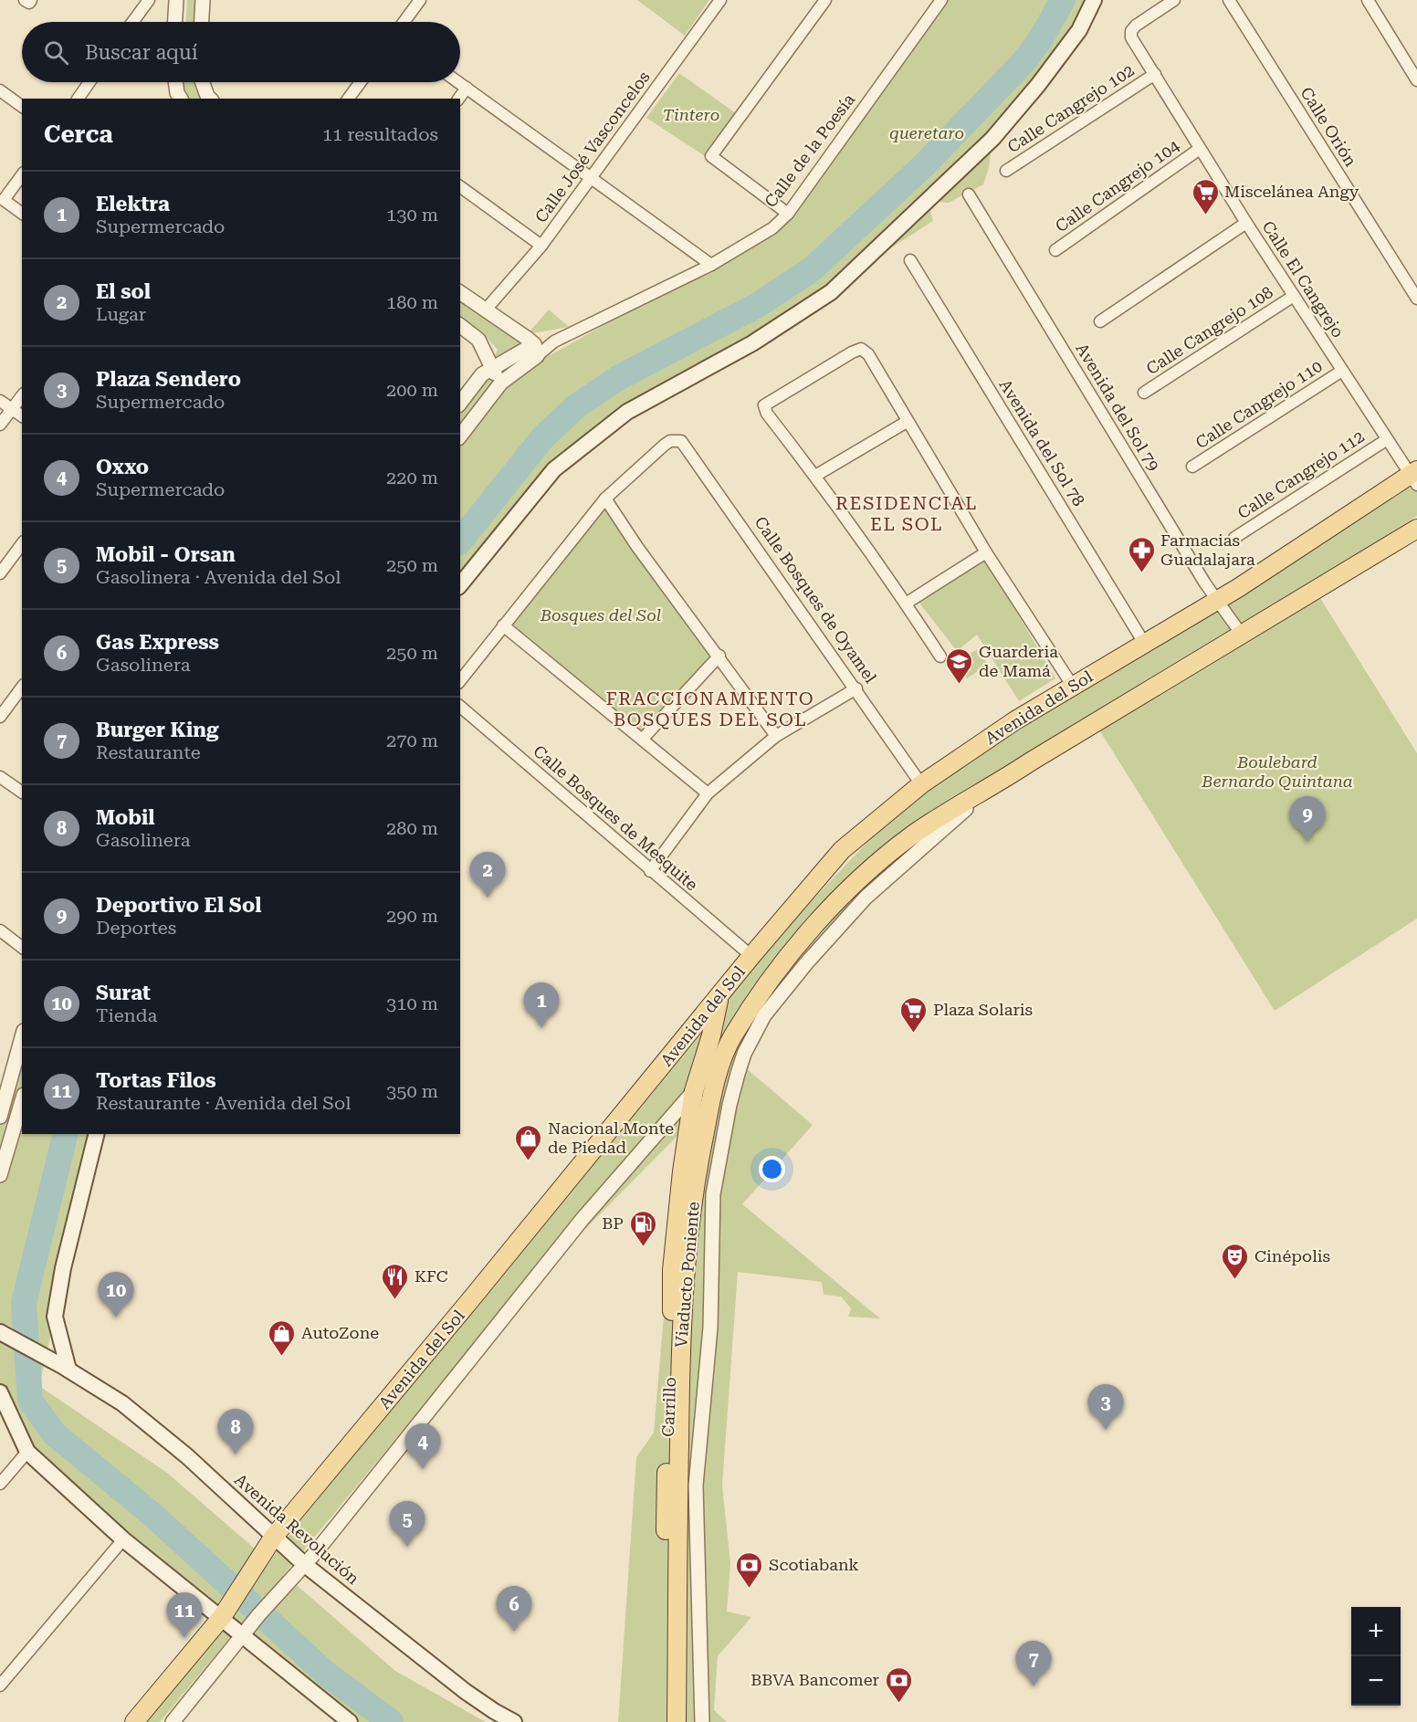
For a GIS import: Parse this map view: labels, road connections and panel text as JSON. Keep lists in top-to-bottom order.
{
  "streets": {
    "main road": [
      "Avenida del Sol",
      "Viaducto Poniente",
      "Carrillo",
      "Avenida Revolución"
    ],
    "street": [
      "Calle Cangrejo 102",
      "Calle Orión",
      "Calle José Vasconcelos",
      "Calle de la Poesía",
      "Calle Cangrejo 104",
      "Calle El Cangrejo",
      "Calle Cangrejo 108",
      "Calle Cangrejo 110",
      "Avenida del Sol 79",
      "Avenida del Sol 78",
      "Calle Cangrejo 112",
      "Calle Bosques de Oyamel",
      "Calle Bosques de Mesquite"
    ]
  },
  "crossings": [
    ["Calle Cangrejo 102", "Calle El Cangrejo"],
    ["Calle Cangrejo 104", "Calle El Cangrejo"],
    ["Calle El Cangrejo", "Calle Cangrejo 108"],
    ["Calle El Cangrejo", "Calle Cangrejo 110"],
    ["Calle El Cangrejo", "Calle Cangrejo 112"],
    ["Calle El Cangrejo", "Avenida del Sol"],
    ["Avenida del Sol 79", "Avenida del Sol"],
    ["Avenida del Sol 78", "Avenida del Sol"],
    ["Calle Bosques de Oyamel", "Avenida del Sol"],
    ["Avenida del Sol", "Calle Bosques de Mesquite"],
    ["Avenida del Sol", "Carrillo"],
    ["Avenida del Sol", "Avenida Revolución"]
  ],
  "districts": ["RESIDENCIAL EL SOL", "FRACCIONAMIENTO BOSQUES DEL SOL"],
  "parks": [
    "Tintero",
    "queretaro",
    "Bosques del Sol",
    "Boulebard Bernardo Quintana"
  ],
  "places": {
    "supermarket": ["Miscelánea Angy", "Plaza Solaris"],
    "pharmacy": ["Farmacias Guadalajara"],
    "school or university": ["Guarderia de Mamá"],
    "shop": ["Nacional Monte de Piedad", "AutoZone"],
    "fuel station": ["BP"],
    "theatre": ["Cinépolis"],
    "restaurant": ["KFC"],
    "bank": ["Scotiabank", "BBVA Bancomer"]
  },
  "page": {
    "search": "Buscar aquí",
    "heading": ["Cerca", "11 resultados"],
    "list": [
      {
        "mark": "1",
        "name": "Elektra",
        "note": "Supermercado",
        "value": "130 m"
      },
      {
        "mark": "2",
        "name": "El sol",
        "note": "Lugar",
        "value": "180 m"
      },
      {
        "mark": "3",
        "name": "Plaza Sendero",
        "note": "Supermercado",
        "value": "200 m"
      },
      {
        "mark": "4",
        "name": "Oxxo",
        "note": "Supermercado",
        "value": "220 m"
      },
      {
        "mark": "5",
        "name": "Mobil - Orsan",
        "note": "Gasolinera · Avenida del Sol",
        "value": "250 m"
      },
      {
        "mark": "6",
        "name": "Gas Express",
        "note": "Gasolinera",
        "value": "250 m"
      },
      {
        "mark": "7",
        "name": "Burger King",
        "note": "Restaurante",
        "value": "270 m"
      },
      {
        "mark": "8",
        "name": "Mobil",
        "note": "Gasolinera",
        "value": "280 m"
      },
      {
        "mark": "9",
        "name": "Deportivo El Sol",
        "note": "Deportes",
        "value": "290 m"
      },
      {
        "mark": "10",
        "name": "Surat",
        "note": "Tienda",
        "value": "310 m"
      },
      {
        "mark": "11",
        "name": "Tortas Filos",
        "note": "Restaurante · Avenida del Sol",
        "value": "350 m"
      }
    ],
    "pins": [
      "9",
      "2",
      "1",
      "10",
      "3",
      "8",
      "4",
      "5",
      "6",
      "11",
      "7"
    ],
    "map_buttons": ["+", "−"]
  }
}
